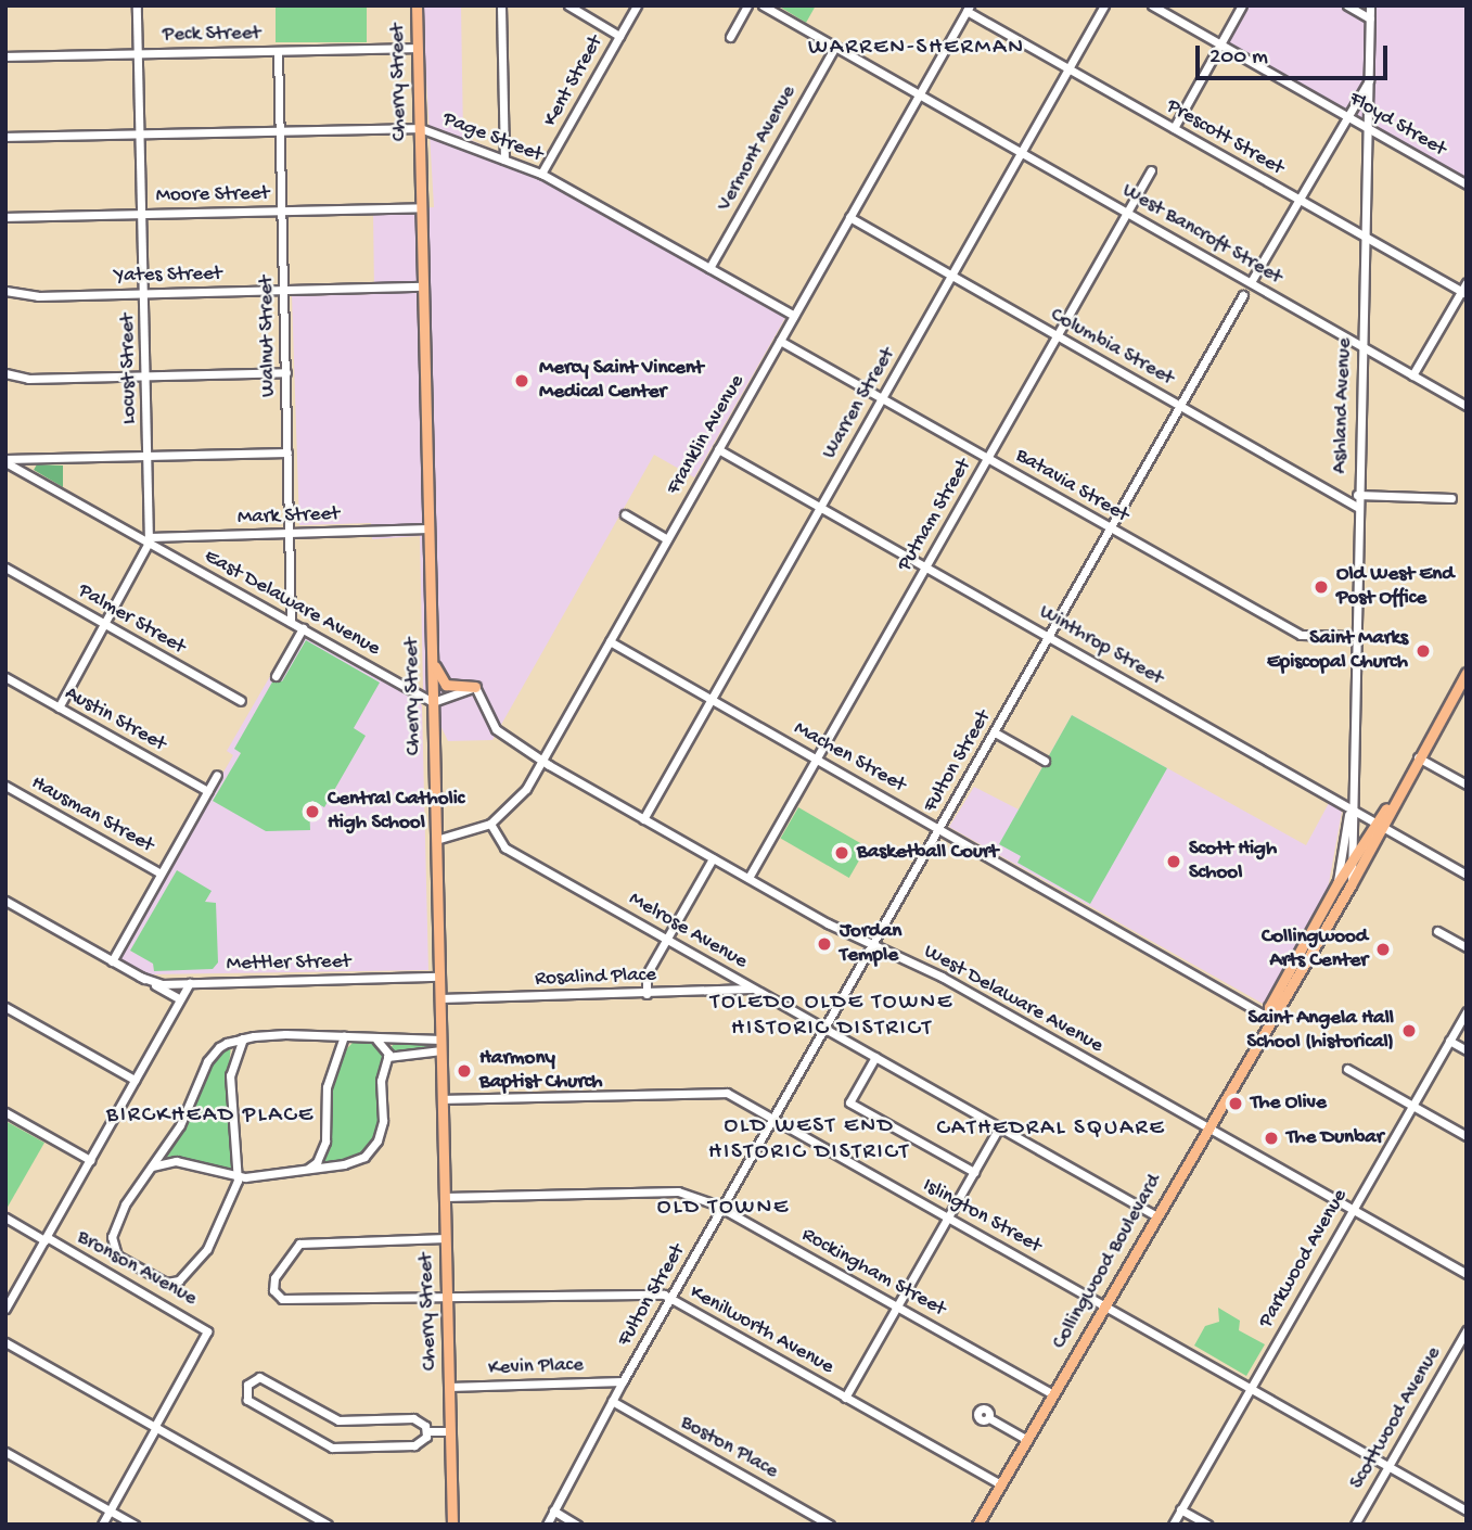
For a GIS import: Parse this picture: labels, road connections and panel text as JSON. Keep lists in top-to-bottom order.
{
  "streets": {
    "main road": ["Cherry Street", "Collingwood Boulevard"],
    "street": [
      "Peck Street",
      "Kent Street",
      "Floyd Street",
      "Page Street",
      "Prescott Street",
      "Vermont Avenue",
      "Moore Street",
      "West Bancroft Street",
      "Yates Street",
      "Walnut Street",
      "Columbia Street",
      "Locust Street",
      "Warren Street",
      "Ashland Avenue",
      "Franklin Avenue",
      "Batavia Street",
      "Putnam Street",
      "Mark Street",
      "East Delaware Avenue",
      "Palmer Street",
      "Winthrop Street",
      "Austin Street",
      "Machen Street",
      "Fulton Street",
      "Hausman Street",
      "Melrose Avenue",
      "Mettler Street",
      "Rosalind Place",
      "West Delaware Avenue",
      "Islington Street",
      "Parkwood Avenue",
      "Bronson Avenue",
      "Rockingham Street",
      "Kenilworth Avenue",
      "Kevin Place",
      "Scottwood Avenue",
      "Boston Place"
    ]
  },
  "crossings": [
    ["Peck Street", "Cherry Street"],
    ["Peck Street", "Walnut Street"],
    ["Peck Street", "Locust Street"],
    ["Kent Street", "Page Street"],
    ["Cherry Street", "Page Street"],
    ["Cherry Street", "Moore Street"],
    ["Cherry Street", "Yates Street"],
    ["Cherry Street", "Franklin Avenue"],
    ["Cherry Street", "Mark Street"],
    ["Cherry Street", "East Delaware Avenue"],
    ["Cherry Street", "Mettler Street"],
    ["Cherry Street", "Rosalind Place"],
    ["Cherry Street", "Islington Street"],
    ["Cherry Street", "Rockingham Street"],
    ["Cherry Street", "Kenilworth Avenue"],
    ["Cherry Street", "Kevin Place"],
    ["Floyd Street", "Ashland Avenue"],
    ["Page Street", "Vermont Avenue"],
    ["Page Street", "Walnut Street"],
    ["Page Street", "Locust Street"],
    ["Page Street", "Franklin Avenue"],
    ["Prescott Street", "Warren Street"],
    ["Prescott Street", "Ashland Avenue"],
    ["Prescott Street", "Franklin Avenue"],
    ["Vermont Avenue", "West Bancroft Street"],
    ["Moore Street", "Walnut Street"],
    ["Moore Street", "Locust Street"],
    ["West Bancroft Street", "Warren Street"],
    ["West Bancroft Street", "Ashland Avenue"],
    ["West Bancroft Street", "Franklin Avenue"],
    ["West Bancroft Street", "Putnam Street"],
    ["Yates Street", "Walnut Street"],
    ["Yates Street", "Locust Street"],
    ["Walnut Street", "Mark Street"],
    ["Walnut Street", "East Delaware Avenue"],
    ["Columbia Street", "Warren Street"],
    ["Columbia Street", "Ashland Avenue"],
    ["Columbia Street", "Franklin Avenue"],
    ["Columbia Street", "Putnam Street"],
    ["Columbia Street", "Fulton Street"],
    ["Locust Street", "Mark Street"],
    ["Locust Street", "East Delaware Avenue"],
    ["Warren Street", "Batavia Street"],
    ["Warren Street", "Winthrop Street"],
    ["Warren Street", "Machen Street"],
    ["Warren Street", "West Delaware Avenue"],
    ["Ashland Avenue", "Batavia Street"],
    ["Ashland Avenue", "Winthrop Street"],
    ["Ashland Avenue", "Collingwood Boulevard"],
    ["Franklin Avenue", "Batavia Street"],
    ["Franklin Avenue", "Winthrop Street"],
    ["Franklin Avenue", "Machen Street"],
    ["Franklin Avenue", "Melrose Avenue"],
    ["Franklin Avenue", "West Delaware Avenue"],
    ["Batavia Street", "Putnam Street"],
    ["Batavia Street", "Fulton Street"],
    ["Putnam Street", "Winthrop Street"],
    ["Putnam Street", "Machen Street"],
    ["Putnam Street", "West Delaware Avenue"],
    ["Mark Street", "East Delaware Avenue"],
    ["Winthrop Street", "Fulton Street"],
    ["Winthrop Street", "Collingwood Boulevard"],
    ["Machen Street", "Fulton Street"],
    ["Machen Street", "Collingwood Boulevard"],
    ["Fulton Street", "Melrose Avenue"],
    ["Fulton Street", "West Delaware Avenue"],
    ["Fulton Street", "Islington Street"],
    ["Fulton Street", "Rockingham Street"],
    ["Fulton Street", "Kenilworth Avenue"],
    ["Fulton Street", "Kevin Place"],
    ["Fulton Street", "Boston Place"],
    ["Melrose Avenue", "Rosalind Place"],
    ["Melrose Avenue", "Collingwood Boulevard"],
    ["West Delaware Avenue", "Parkwood Avenue"],
    ["West Delaware Avenue", "Collingwood Boulevard"],
    ["Islington Street", "Parkwood Avenue"],
    ["Islington Street", "Collingwood Boulevard"],
    ["Islington Street", "Scottwood Avenue"],
    ["Collingwood Boulevard", "Rockingham Street"],
    ["Collingwood Boulevard", "Kenilworth Avenue"]
  ],
  "districts": [
    "WARREN-SHERMAN",
    "TOLEDO OLDE TOWNE HISTORIC DISTRICT",
    "BIRCKHEAD PLACE",
    "OLD WEST END HISTORIC DISTRICT",
    "CATHEDRAL SQUARE",
    "OLD TOWNE"
  ],
  "places": [
    "Mercy Saint Vincent Medical Center",
    "Old West End Post Office",
    "Saint Marks Episcopal Church",
    "Central Catholic High School",
    "Basketball Court",
    "Scott High School",
    "Jordan Temple",
    "Collingwood Arts Center",
    "Saint Angela Hall School (historical)",
    "Harmony Baptist Church",
    "The Olive",
    "The Dunbar"
  ],
  "scale_bar": "200 m"
}
